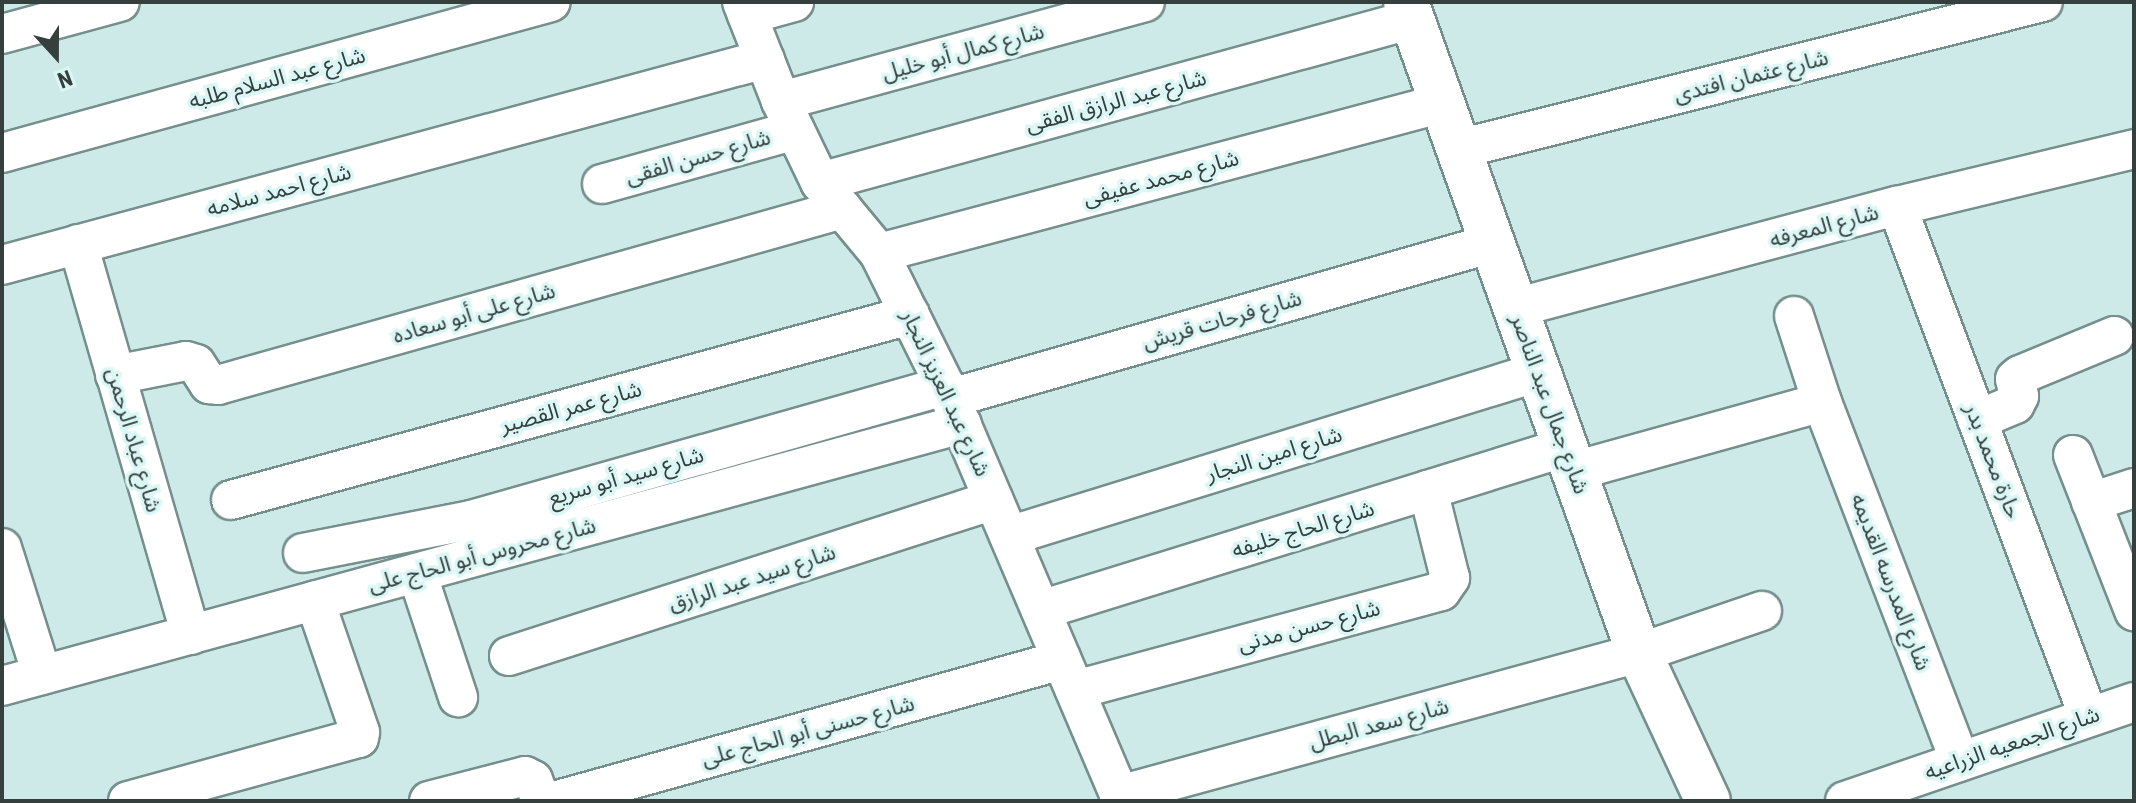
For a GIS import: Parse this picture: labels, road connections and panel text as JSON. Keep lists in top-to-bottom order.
{
  "streets": {
    "street": [
      "شارع كمال أبو خليل",
      "شارع عثمان افتدى",
      "شارع عبد السلام طلبه",
      "شارع عبد الرازق الفقى",
      "شارع حسن الفقى",
      "شارع محمد عفيفى",
      "شارع احمد سلامه",
      "شارع المعرفه",
      "شارع على أبو سعاده",
      "شارع فرحات قريش",
      "شارع عبد العزيز النجار",
      "شارع جمال عبد الناصر",
      "شارع عمر القصير",
      "شارع عباد الرحمن",
      "شارع امين النجار",
      "حارة محمد بدر",
      "شارع سيد أبو سريع",
      "شارع الحاج خليفه",
      "شارع محروس أبو الحاج على",
      "شارع سيد عبد الرازق",
      "شارع المدرسه القديمه",
      "شارع حسن مدنى",
      "شارع سعد البطل",
      "شارع حسنى أبو الحاج على",
      "شارع الجمعيه الزراعيه"
    ]
  },
  "crossings": [
    ["شارع كمال أبو خليل", "شارع حسن الفقى"],
    ["شارع كمال أبو خليل", "شارع عبد العزيز النجار"],
    ["شارع عثمان افتدى", "شارع جمال عبد الناصر"],
    ["شارع عبد الرازق الفقى", "شارع على أبو سعاده"],
    ["شارع عبد الرازق الفقى", "شارع عبد العزيز النجار"],
    ["شارع عبد الرازق الفقى", "شارع جمال عبد الناصر"],
    ["شارع حسن الفقى", "شارع عبد العزيز النجار"],
    ["شارع محمد عفيفى", "شارع عبد العزيز النجار"],
    ["شارع محمد عفيفى", "شارع جمال عبد الناصر"],
    ["شارع احمد سلامه", "شارع عبد العزيز النجار"],
    ["شارع احمد سلامه", "شارع عباد الرحمن"],
    ["شارع المعرفه", "شارع جمال عبد الناصر"],
    ["شارع المعرفه", "حارة محمد بدر"],
    ["شارع على أبو سعاده", "شارع عبد العزيز النجار"],
    ["شارع على أبو سعاده", "شارع عباد الرحمن"],
    ["شارع فرحات قريش", "شارع عبد العزيز النجار"],
    ["شارع فرحات قريش", "شارع جمال عبد الناصر"],
    ["شارع فرحات قريش", "شارع سيد أبو سريع"],
    ["شارع فرحات قريش", "شارع محروس أبو الحاج على"],
    ["شارع عبد العزيز النجار", "شارع عمر القصير"],
    ["شارع عبد العزيز النجار", "شارع امين النجار"],
    ["شارع عبد العزيز النجار", "شارع سيد أبو سريع"],
    ["شارع عبد العزيز النجار", "شارع الحاج خليفه"],
    ["شارع عبد العزيز النجار", "شارع محروس أبو الحاج على"],
    ["شارع عبد العزيز النجار", "شارع سيد عبد الرازق"],
    ["شارع عبد العزيز النجار", "شارع حسن مدنى"],
    ["شارع عبد العزيز النجار", "شارع سعد البطل"],
    ["شارع عبد العزيز النجار", "شارع حسنى أبو الحاج على"],
    ["شارع جمال عبد الناصر", "شارع امين النجار"],
    ["شارع جمال عبد الناصر", "شارع الحاج خليفه"],
    ["شارع جمال عبد الناصر", "شارع سعد البطل"],
    ["شارع عباد الرحمن", "شارع محروس أبو الحاج على"],
    ["حارة محمد بدر", "شارع الجمعيه الزراعيه"],
    ["شارع سيد أبو سريع", "شارع محروس أبو الحاج على"],
    ["شارع الحاج خليفه", "شارع حسن مدنى"],
    ["شارع المدرسه القديمه", "شارع الجمعيه الزراعيه"],
    ["شارع حسن مدنى", "شارع حسنى أبو الحاج على"]
  ],
  "north": "bottom"
}
